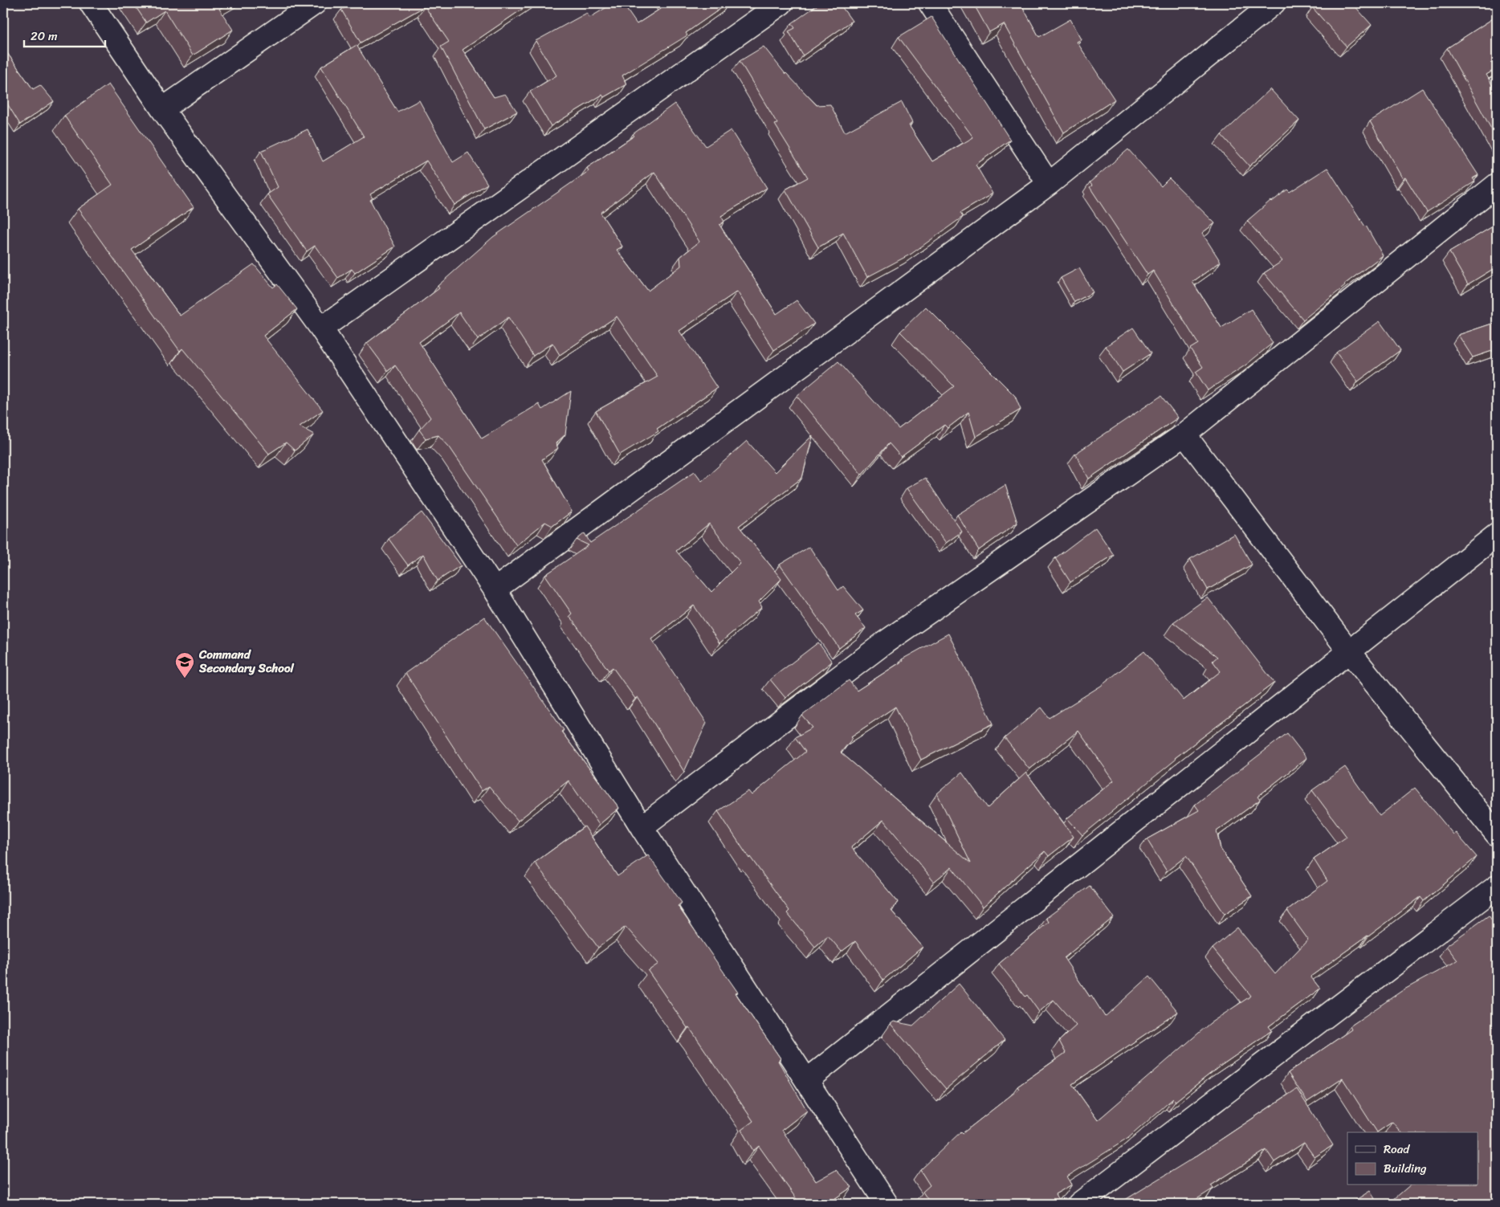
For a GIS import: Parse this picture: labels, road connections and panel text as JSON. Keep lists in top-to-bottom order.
{
  "places": {
    "school or university": ["Command Secondary School"]
  },
  "legend": ["Road", "Building"],
  "scale_bar": "20 m"
}
